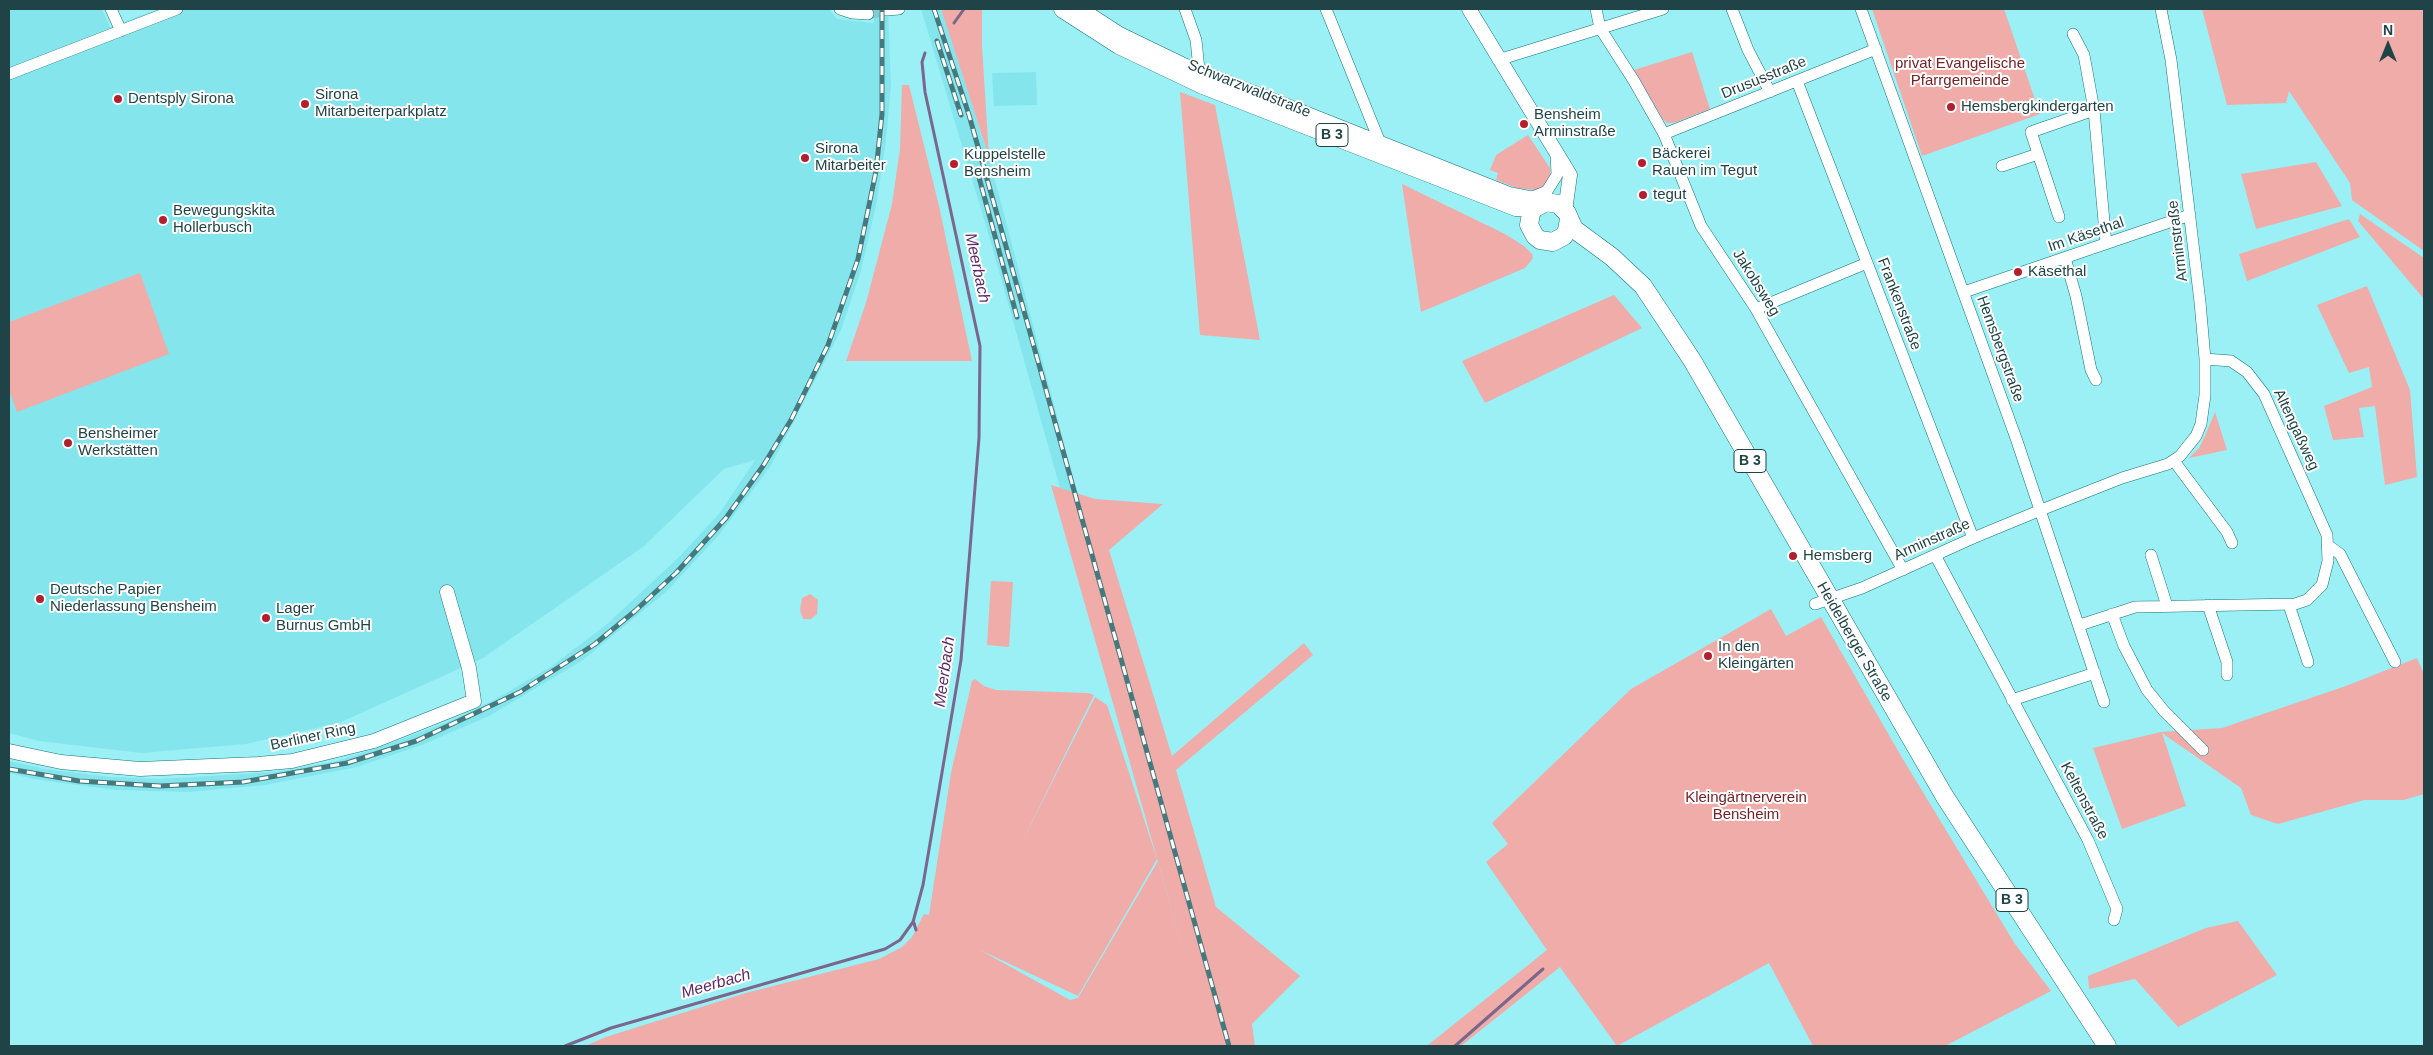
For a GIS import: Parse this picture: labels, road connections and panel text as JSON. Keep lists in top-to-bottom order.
{
  "streets": {
    "main road": ["Schwarzwaldstraße", "B 3", "Heidelberger Straße"],
    "street": [
      "Drususstraße",
      "Im Käsethal",
      "Arminstraße",
      "Jakobsweg",
      "Frankenstraße",
      "Hemsbergstraße",
      "Altengaßweg",
      "Berliner Ring",
      "Keltenstraße"
    ]
  },
  "crossings": [
    ["Drususstraße", "Jakobsweg"],
    ["Drususstraße", "Frankenstraße"],
    ["Drususstraße", "Hemsbergstraße"],
    ["Schwarzwaldstraße", "Heidelberger Straße"],
    ["Im Käsethal", "Arminstraße"],
    ["Im Käsethal", "Hemsbergstraße"],
    ["Arminstraße", "Jakobsweg"],
    ["Arminstraße", "Frankenstraße"],
    ["Arminstraße", "Hemsbergstraße"],
    ["Arminstraße", "Altengaßweg"],
    ["Arminstraße", "Heidelberger Straße"],
    ["Arminstraße", "Keltenstraße"],
    ["Hemsbergstraße", "Altengaßweg"]
  ],
  "water": ["Meerbach"],
  "parks": ["privat Evangelische Pfarrgemeinde", "Kleingärtnerverein Bensheim"],
  "places": [
    "Dentsply Sirona",
    "Sirona Mitarbeiterparkplatz",
    "Hemsbergkindergarten",
    "Bensheim Arminstraße",
    "Sirona Mitarbeiter",
    "Bäckerei Rauen im Tegut",
    "Kuppelstelle Bensheim",
    "tegut",
    "Bewegungskita Hollerbusch",
    "Käsethal",
    "Bensheimer Werkstätten",
    "Hemsberg",
    "Deutsche Papier Niederlassung Bensheim",
    "Lager Burnus GmbH",
    "In den Kleingärten"
  ],
  "north": "top"
}
